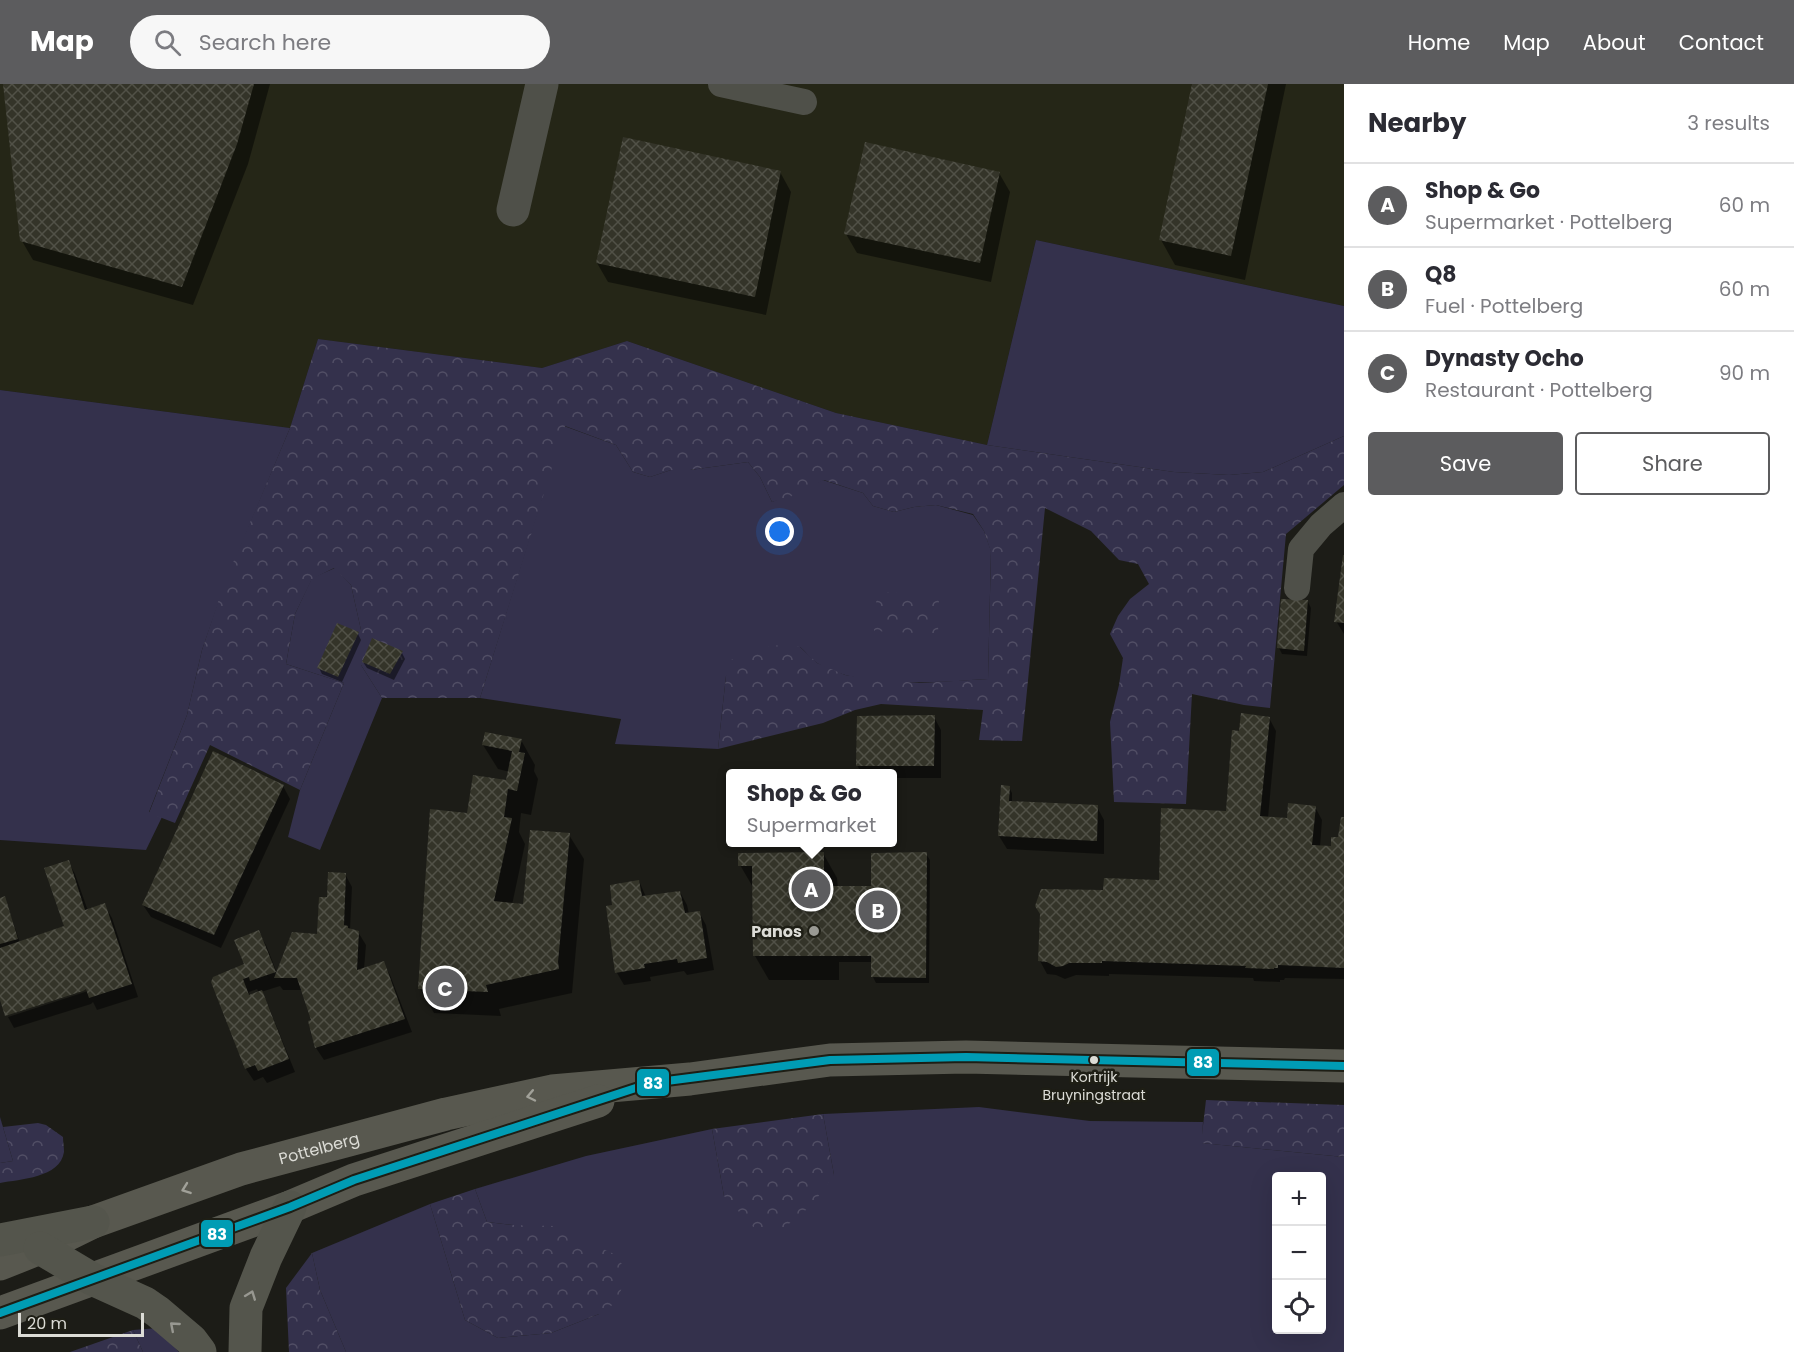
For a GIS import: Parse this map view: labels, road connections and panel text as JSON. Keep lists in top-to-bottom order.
{
  "streets": {
    "main road": ["Pottelberg"]
  },
  "places": ["Panos", "Kortrijk Bruyningstraat"],
  "lines": ["transit line 83"],
  "scale_bar": "20 m",
  "page": {
    "header": "Map",
    "search": "Search here",
    "nav": [
      "Home",
      "Map",
      "About",
      "Contact"
    ],
    "heading": ["Nearby", "3 results"],
    "list": [
      {
        "mark": "A",
        "name": "Shop & Go",
        "note": "Supermarket · Pottelberg",
        "value": "60 m"
      },
      {
        "mark": "B",
        "name": "Q8",
        "note": "Fuel · Pottelberg",
        "value": "60 m"
      },
      {
        "mark": "C",
        "name": "Dynasty Ocho",
        "note": "Restaurant · Pottelberg",
        "value": "90 m"
      }
    ],
    "buttons": ["Save", "Share"],
    "popup": ["Shop & Go", "Supermarket"],
    "pins": ["A", "B", "C"],
    "map_buttons": ["+", "−"],
    "scale": "20 m"
  }
}
